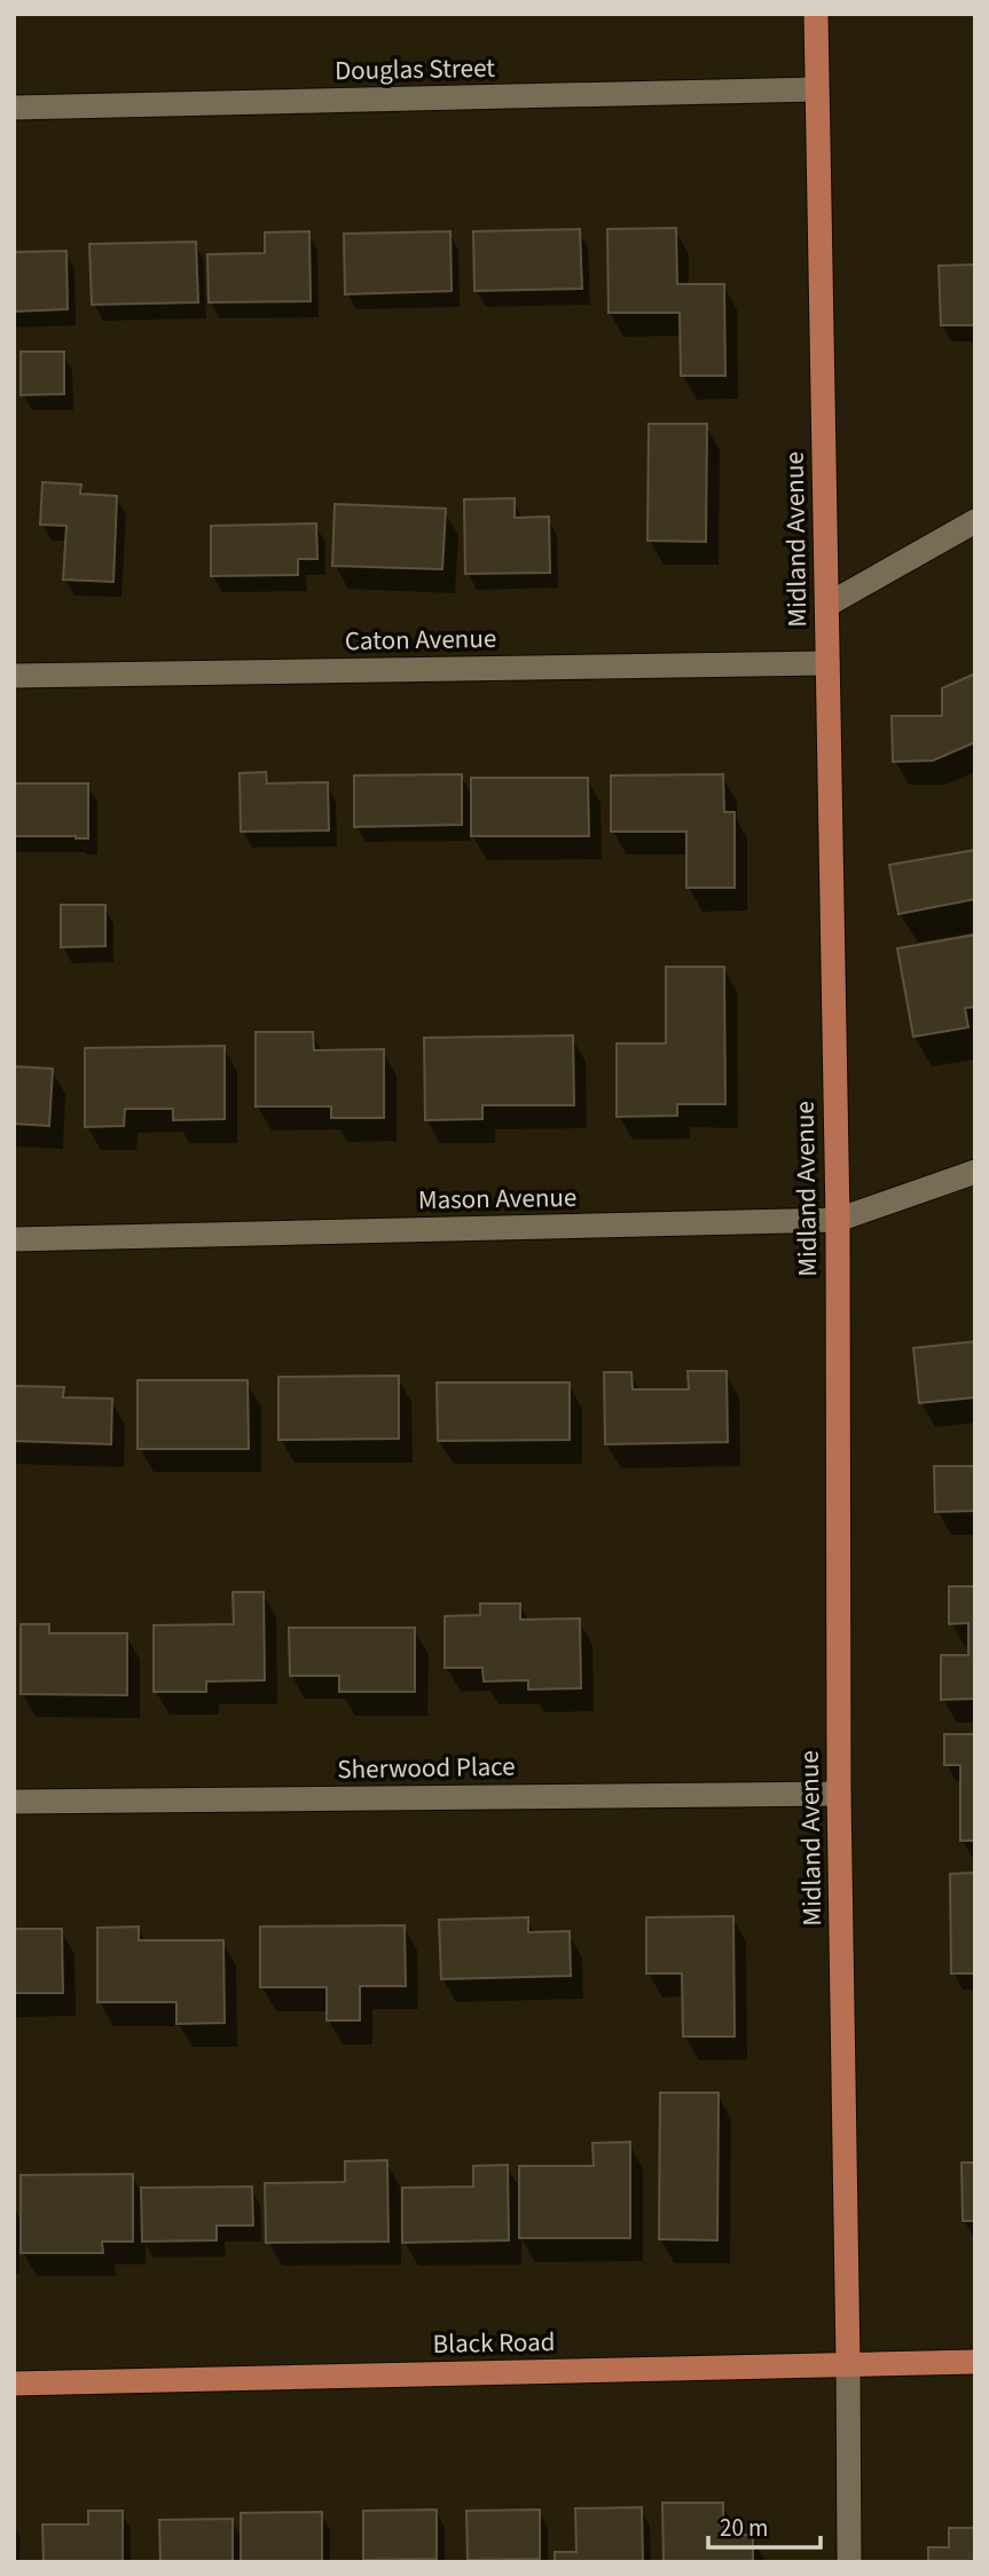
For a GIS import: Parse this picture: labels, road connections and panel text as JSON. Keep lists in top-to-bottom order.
{
  "streets": {
    "main road": ["Midland Avenue", "Black Road"],
    "street": [
      "Douglas Street",
      "Caton Avenue",
      "Mason Avenue",
      "Sherwood Place"
    ]
  },
  "crossings": [
    ["Douglas Street", "Midland Avenue"],
    ["Midland Avenue", "Caton Avenue"],
    ["Midland Avenue", "Mason Avenue"],
    ["Midland Avenue", "Sherwood Place"],
    ["Midland Avenue", "Black Road"]
  ],
  "scale_bar": "20 m"
}
